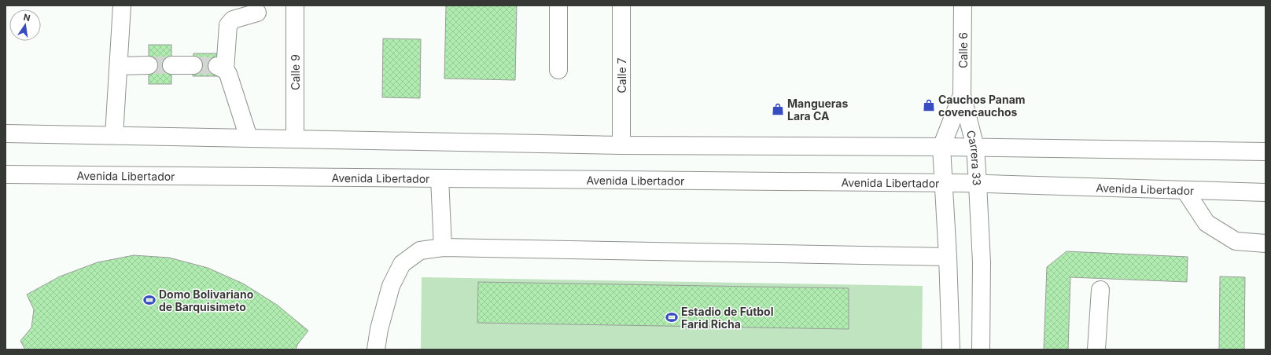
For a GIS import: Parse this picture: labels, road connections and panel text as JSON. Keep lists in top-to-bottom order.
{
  "streets": {
    "main road": [
      "Calle 6",
      "Calle 9",
      "Calle 7",
      "Carrera 33",
      "Avenida Libertador"
    ]
  },
  "crossings": [
    ["Calle 6", "Carrera 33"],
    ["Carrera 33", "Avenida Libertador"]
  ],
  "places": {
    "shop": ["Cauchos Panam covencauchos", "Mangueras Lara CA"],
    "sports": ["Domo Bolivariano de Barquisimeto", "Estadio de Fútbol Farid Richa"]
  },
  "north": "top"
}
